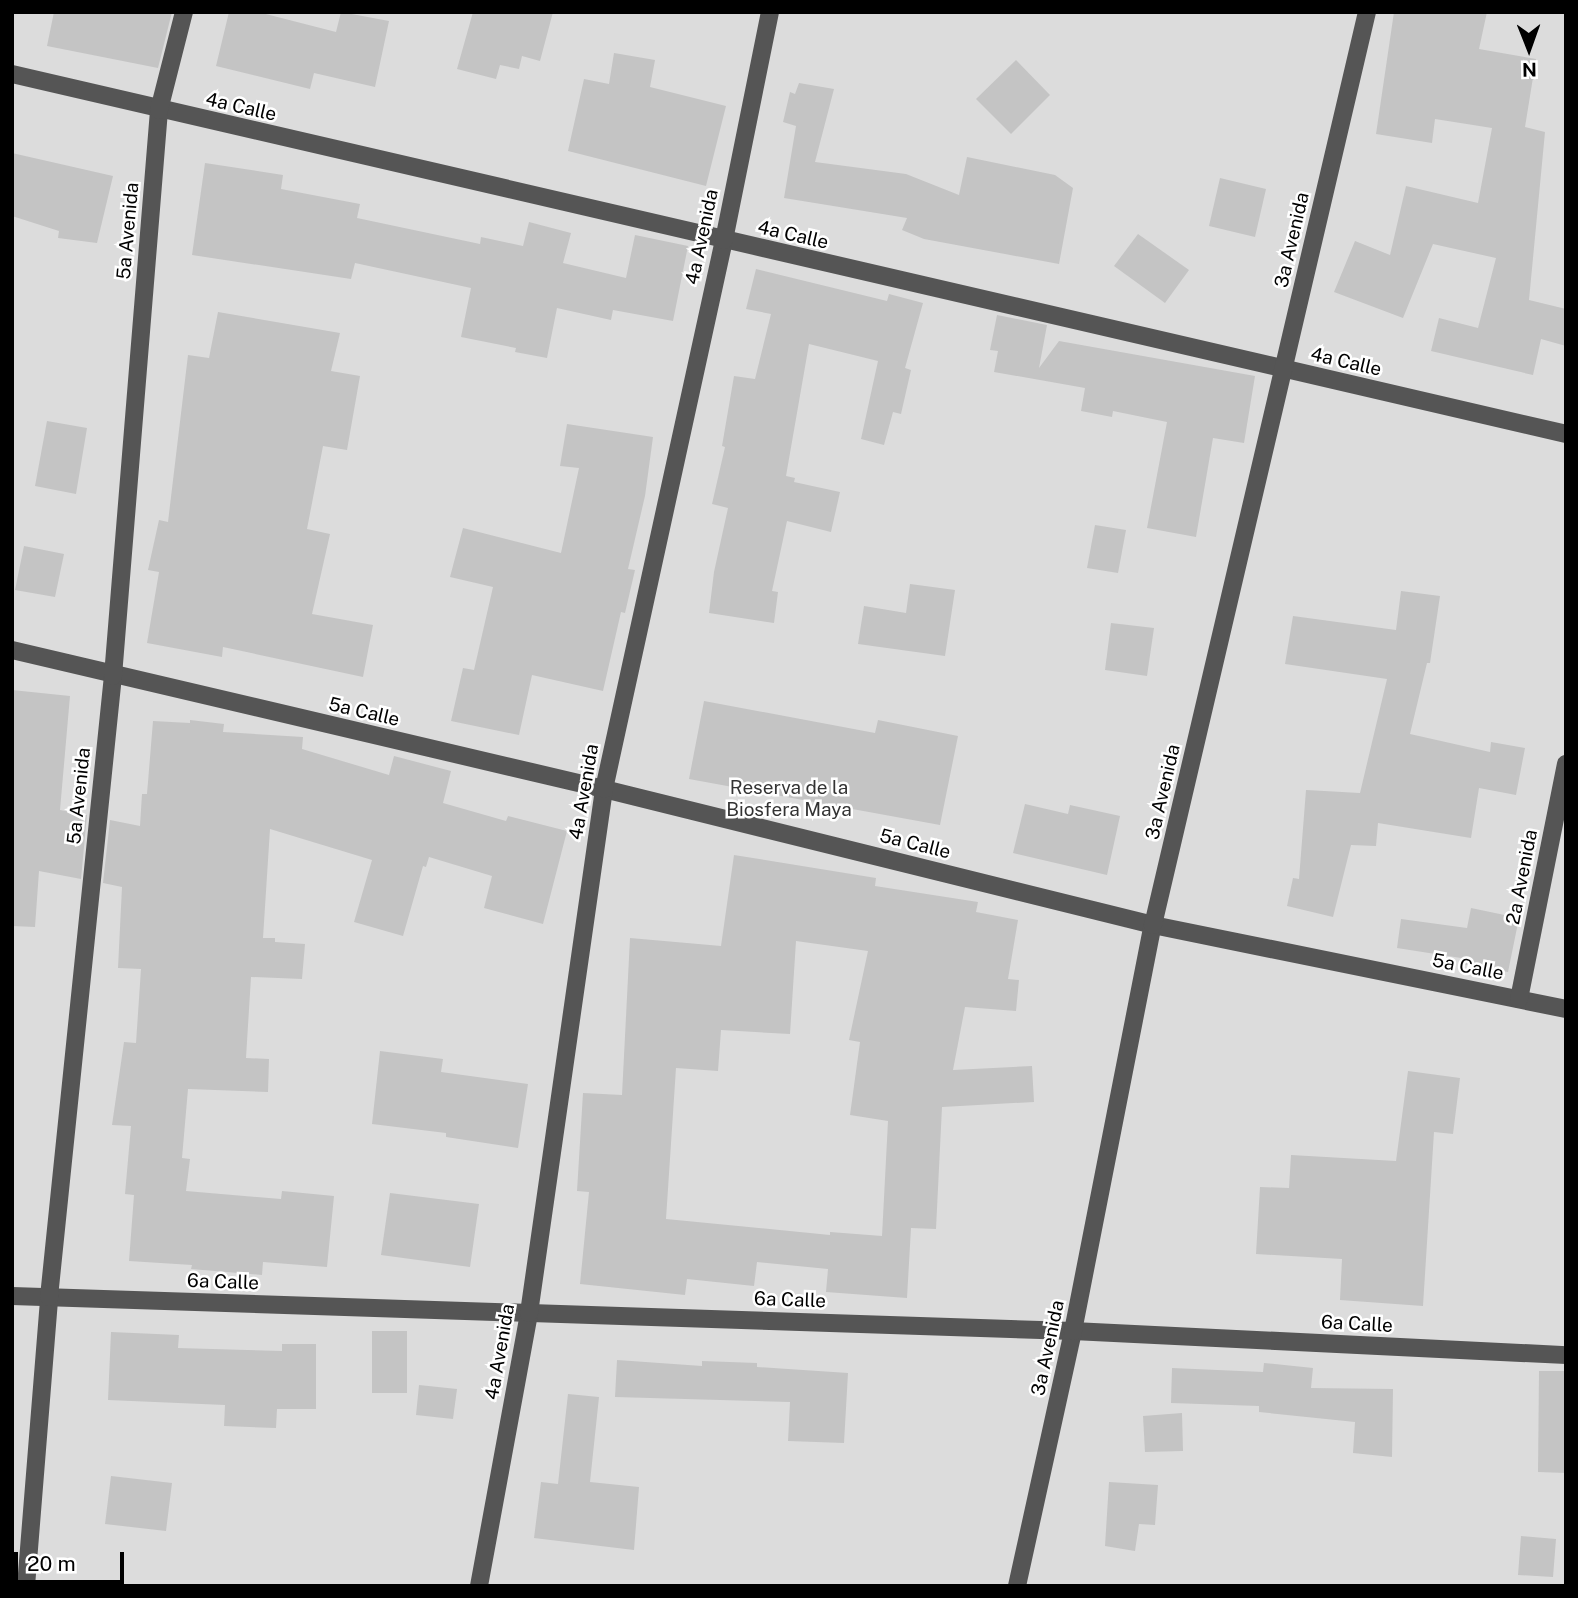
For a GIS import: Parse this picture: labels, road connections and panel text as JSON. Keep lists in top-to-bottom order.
{
  "streets": {
    "street": [
      "4a Calle",
      "5a Avenida",
      "4a Avenida",
      "3a Avenida",
      "5a Calle",
      "2a Avenida",
      "6a Calle"
    ]
  },
  "crossings": [
    ["4a Calle", "5a Avenida"],
    ["4a Calle", "4a Avenida"],
    ["4a Calle", "3a Avenida"],
    ["5a Avenida", "5a Calle"],
    ["5a Avenida", "6a Calle"],
    ["4a Avenida", "5a Calle"],
    ["4a Avenida", "6a Calle"],
    ["3a Avenida", "5a Calle"],
    ["3a Avenida", "6a Calle"],
    ["5a Calle", "2a Avenida"]
  ],
  "parks": ["Reserva de la Biosfera Maya"],
  "scale_bar": "20 m",
  "north": "bottom"
}
